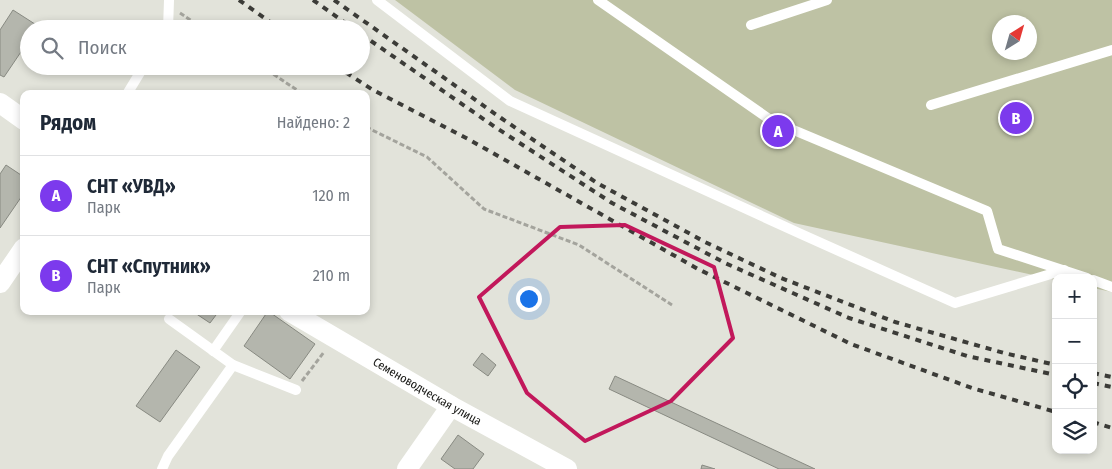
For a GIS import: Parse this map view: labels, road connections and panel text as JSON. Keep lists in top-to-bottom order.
{
  "streets": {
    "street": ["Семеноводческая улица"]
  },
  "north": "top right",
  "page": {
    "search": "Поиск",
    "heading": ["Рядом", "Найдено: 2"],
    "pins": ["B", "A"],
    "list": [
      {
        "mark": "A",
        "name": "СНТ «УВД»",
        "note": "Парк",
        "value": "120 m"
      },
      {
        "mark": "B",
        "name": "СНТ «Спутник»",
        "note": "Парк",
        "value": "210 m"
      }
    ],
    "map_buttons": ["+", "−"]
  }
}
